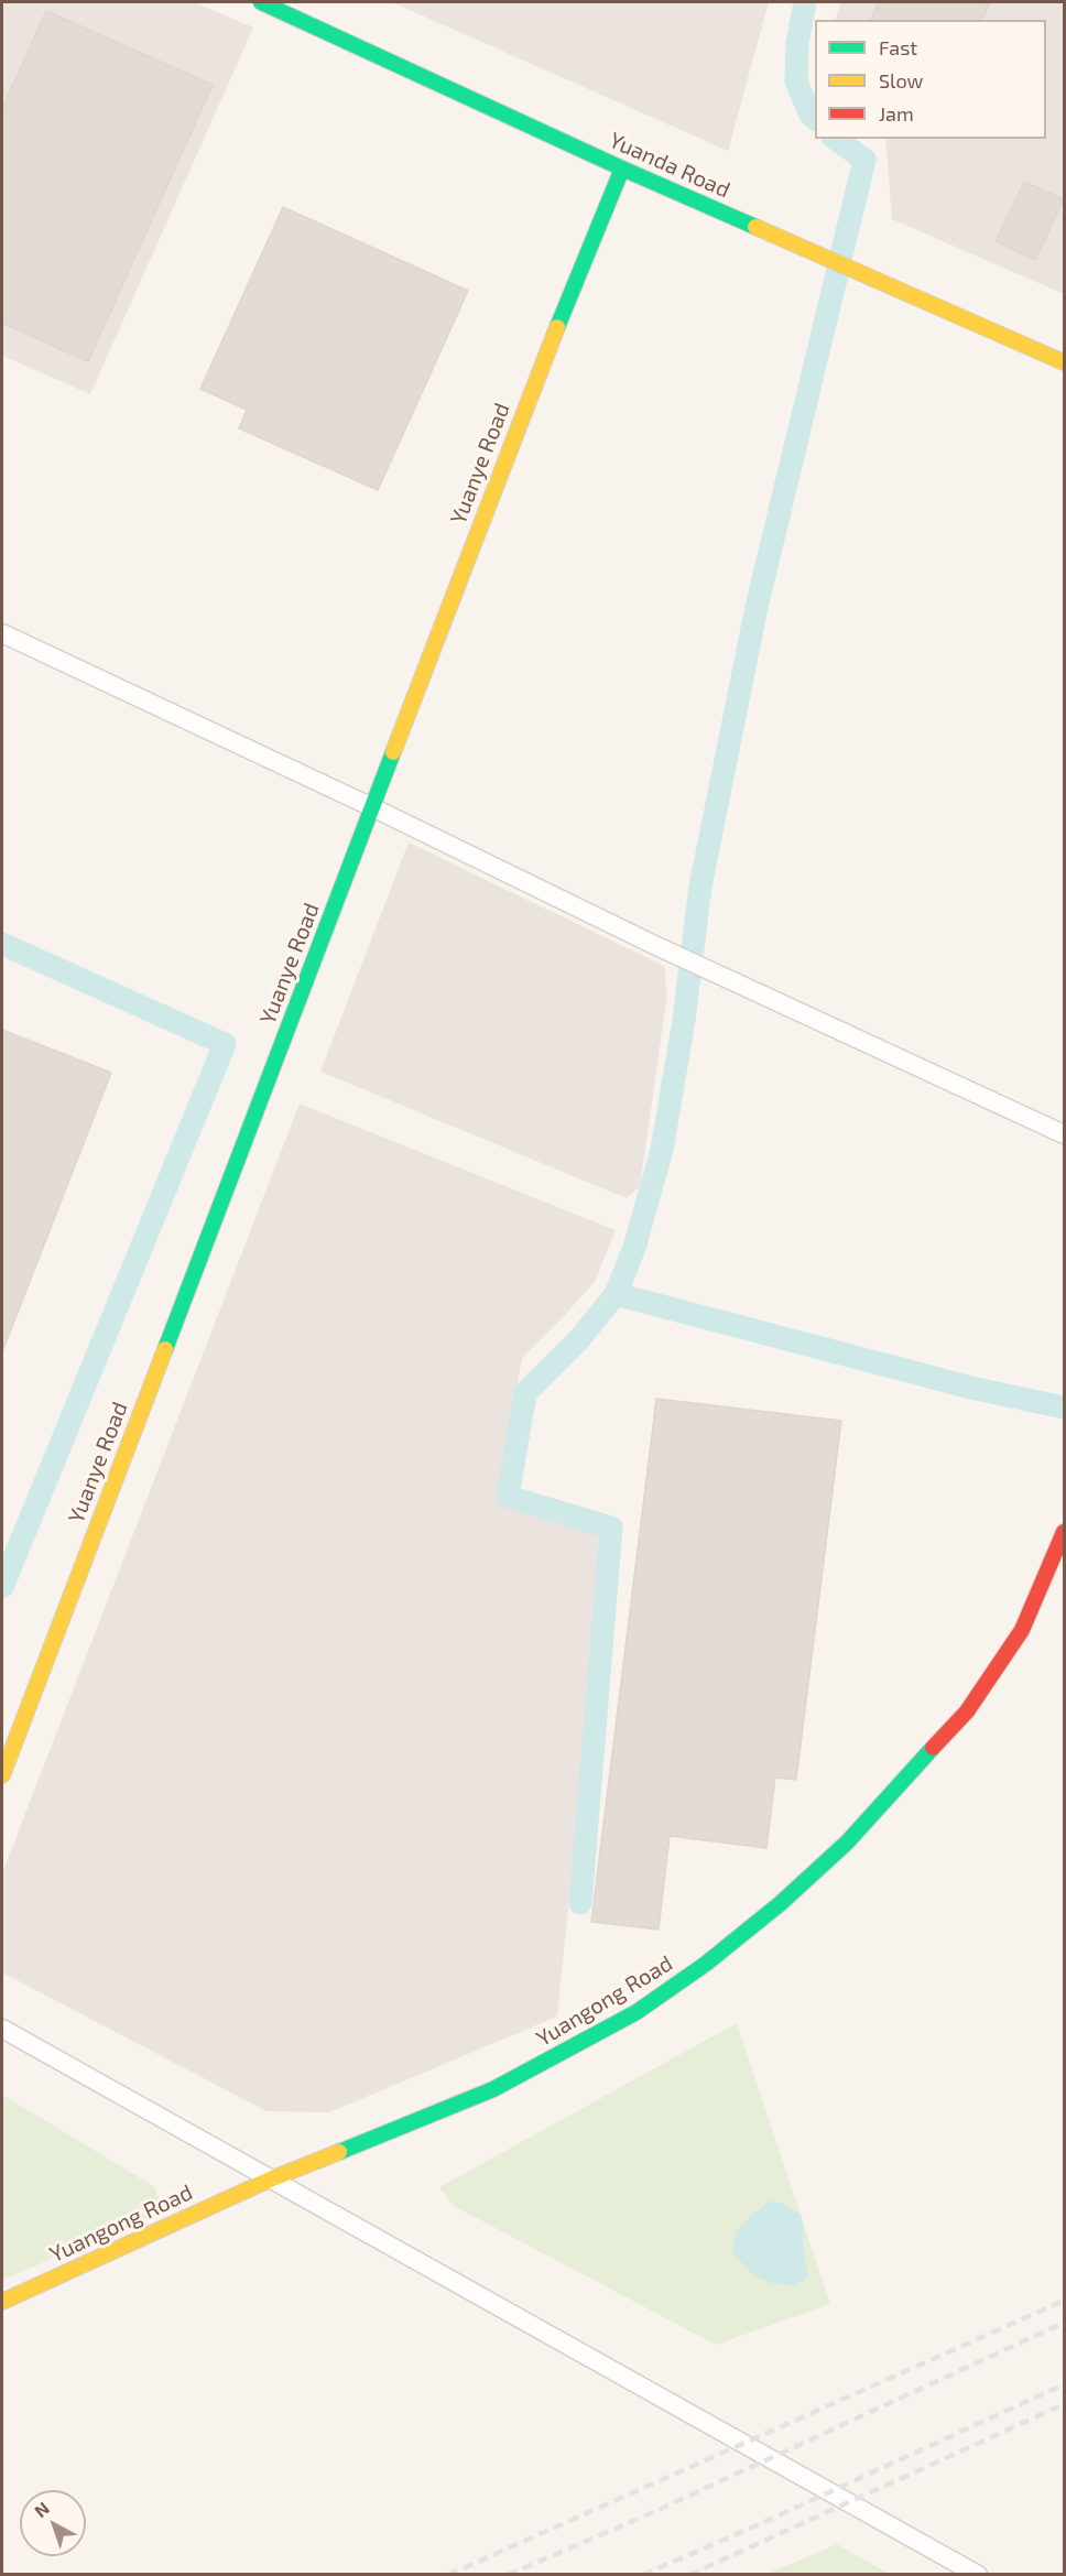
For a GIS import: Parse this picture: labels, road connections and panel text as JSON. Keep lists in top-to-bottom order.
{
  "streets": {
    "street": ["Yuanda Road", "Yuanye Road", "Yuangong Road"]
  },
  "crossings": [
    ["Yuanda Road", "Yuanye Road"]
  ],
  "legend": ["Fast", "Slow", "Jam"],
  "north": "top left"
}
